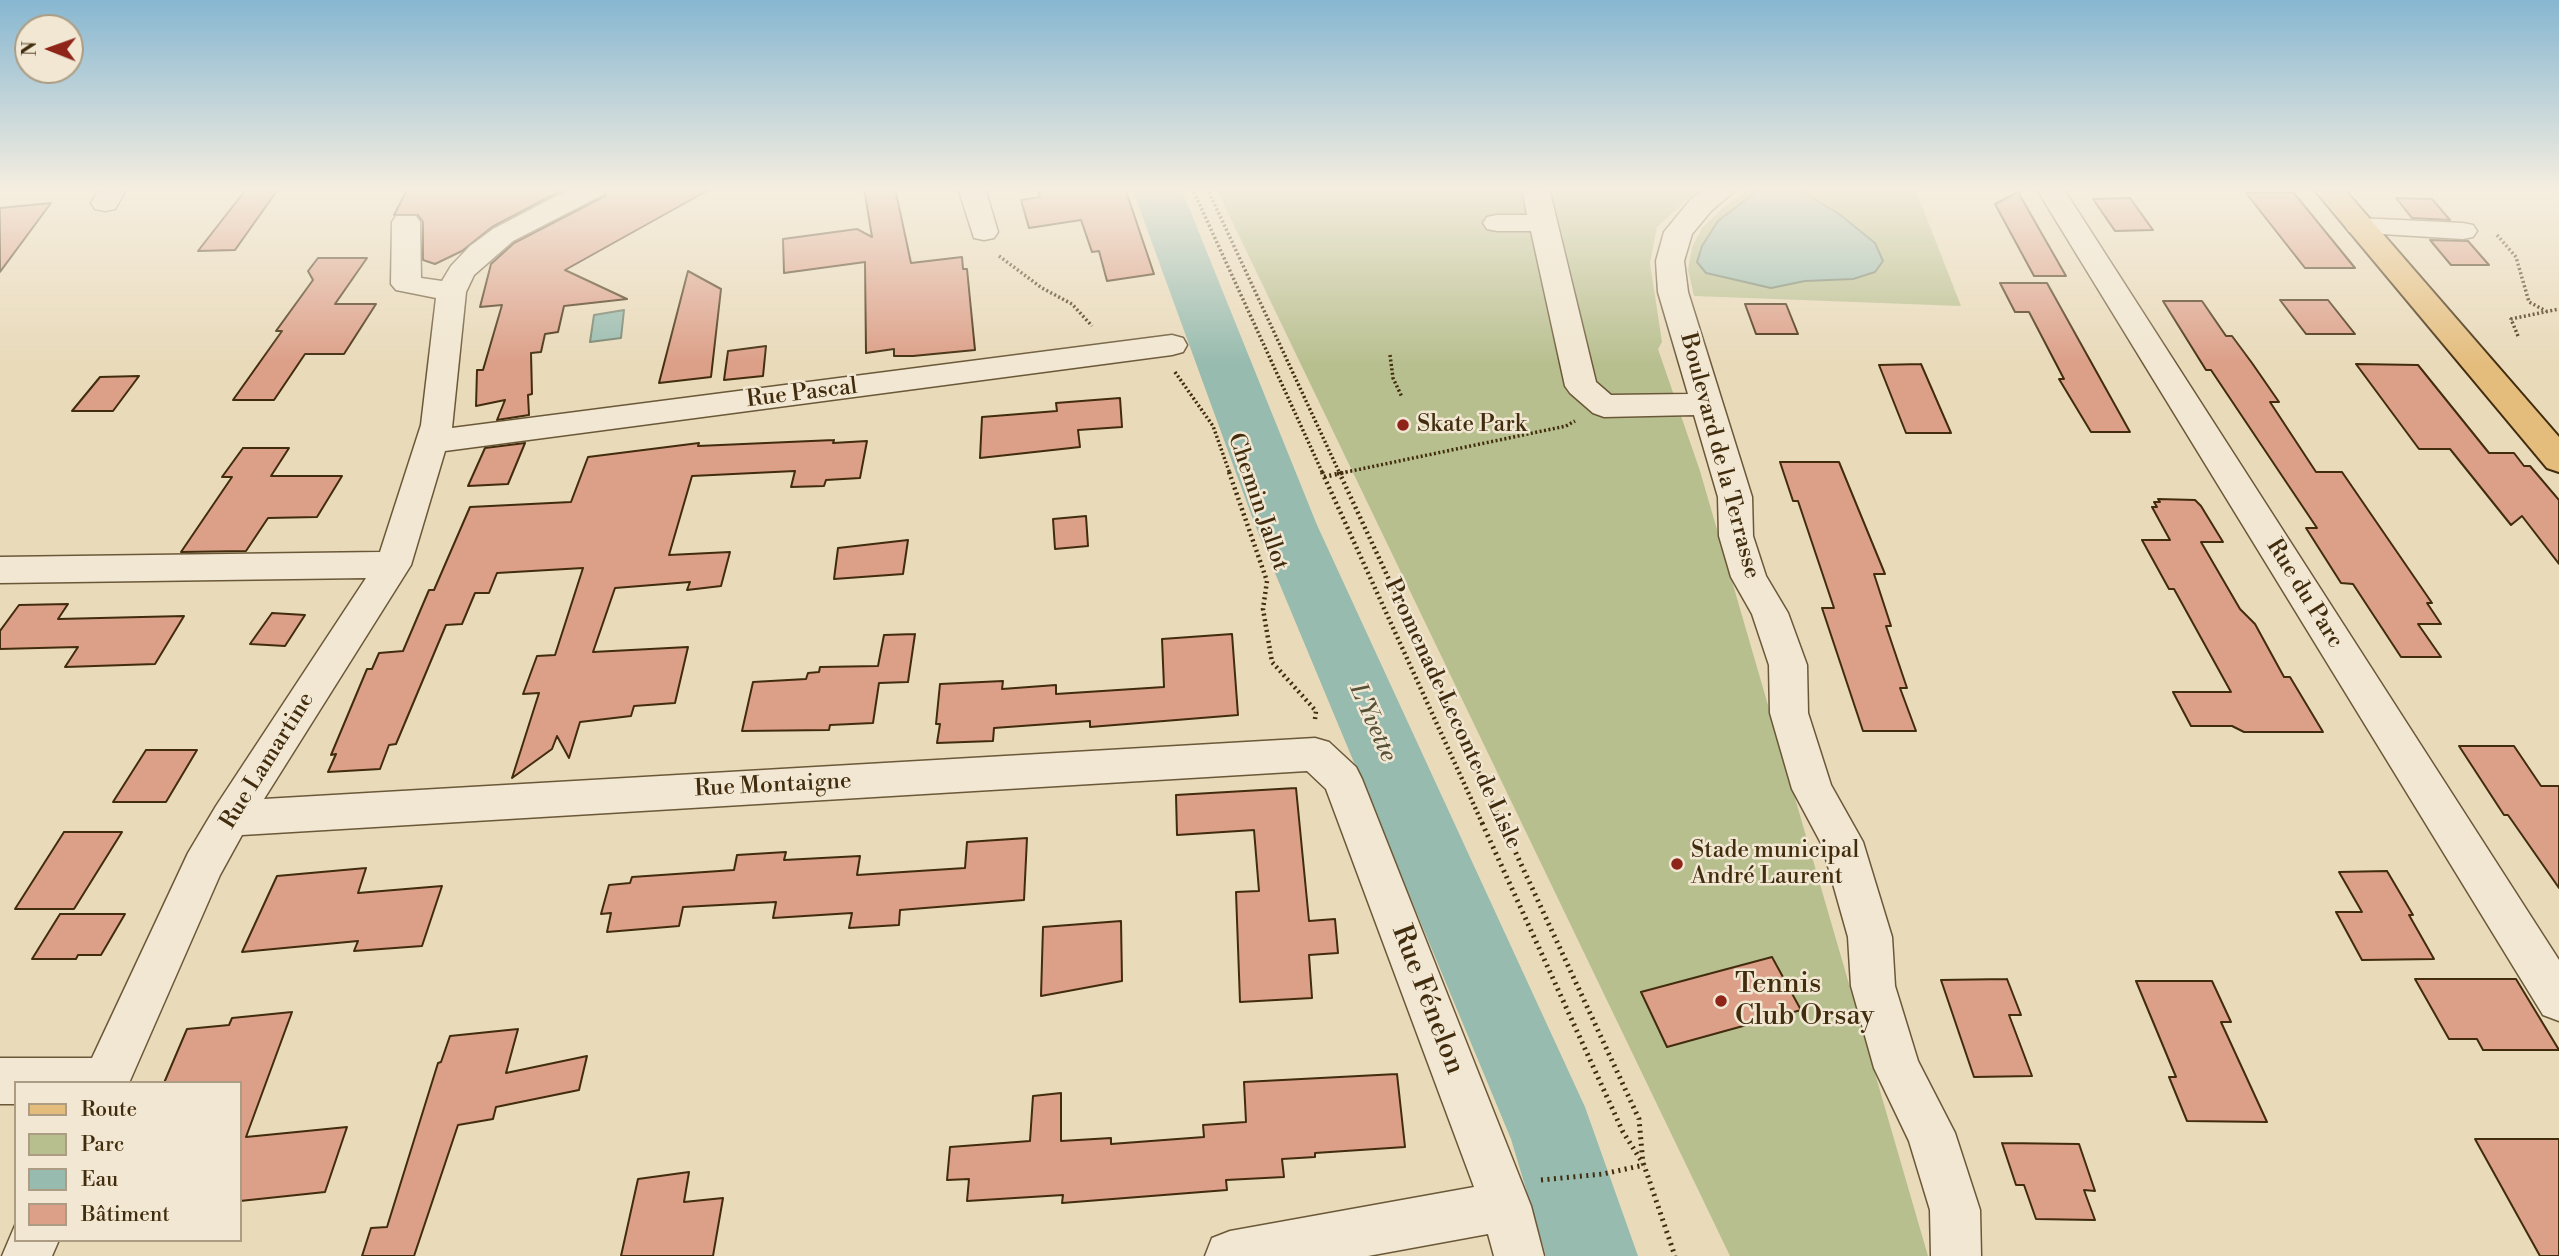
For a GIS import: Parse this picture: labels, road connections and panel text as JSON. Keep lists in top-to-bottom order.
{
  "streets": {
    "street": [
      "Rue Pascal",
      "Boulevard de la Terrasse",
      "Rue du Parc",
      "Rue Lamartine",
      "Rue Montaigne",
      "Rue Fénelon"
    ],
    "path": ["Chemin Jallot", "Promenade Leconte de Lisle"]
  },
  "crossings": [
    ["Rue Pascal", "Chemin Jallot"],
    ["Rue Pascal", "Rue Lamartine"],
    ["Chemin Jallot", "Rue Montaigne"],
    ["Chemin Jallot", "Rue Fénelon"],
    ["Rue Lamartine", "Rue Montaigne"],
    ["Rue Montaigne", "Rue Fénelon"]
  ],
  "water": ["L'Yvette"],
  "places": ["Skate Park", "Stade municipal André Laurent", "Tennis Club Orsay"],
  "legend": [
    "Route",
    "Parc",
    "Eau",
    "Bâtiment"
  ],
  "north": "left"
}
